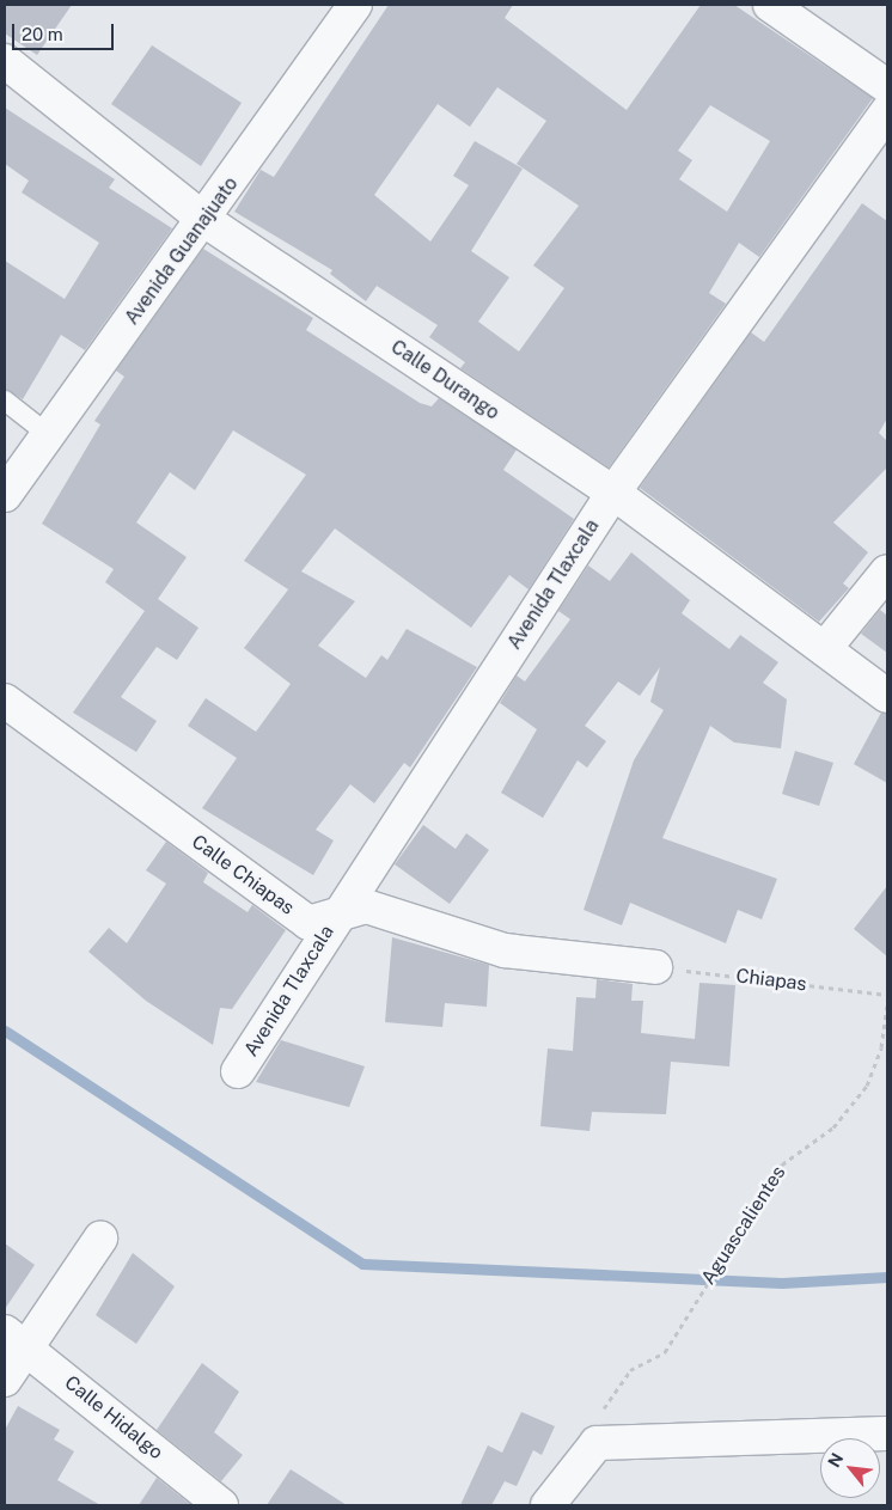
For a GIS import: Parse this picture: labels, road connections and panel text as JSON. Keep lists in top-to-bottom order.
{
  "streets": {
    "street": [
      "Avenida Guanajuato",
      "Calle Durango",
      "Avenida Tlaxcala",
      "Calle Chiapas",
      "Calle Hidalgo"
    ],
    "path": ["Chiapas", "Aguascalientes"]
  },
  "crossings": [
    ["Avenida Guanajuato", "Calle Durango"],
    ["Calle Durango", "Avenida Tlaxcala"],
    ["Avenida Tlaxcala", "Calle Chiapas"],
    ["Calle Chiapas", "Chiapas"]
  ],
  "scale_bar": "20 m",
  "north": "top left"
}
